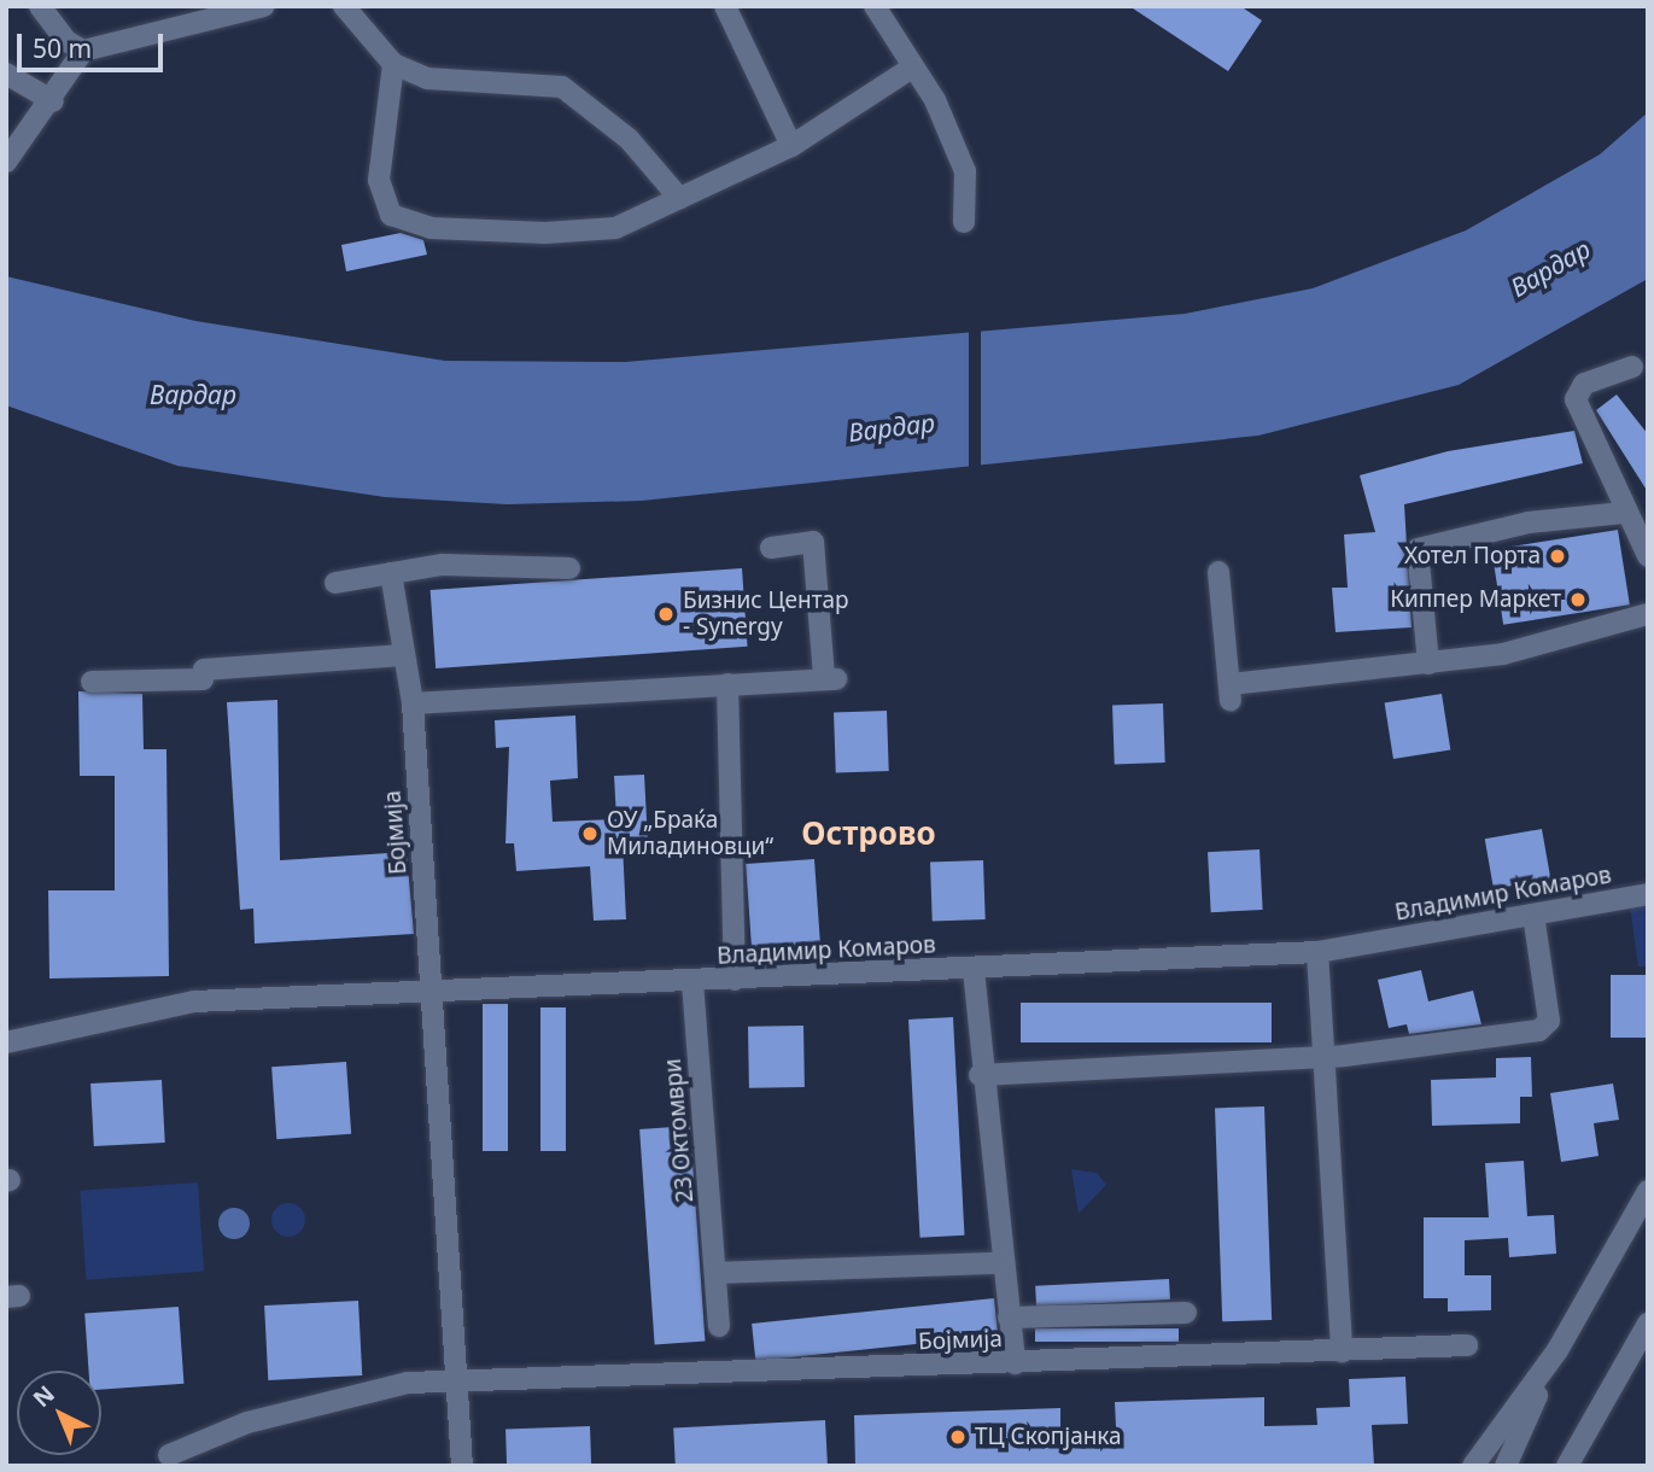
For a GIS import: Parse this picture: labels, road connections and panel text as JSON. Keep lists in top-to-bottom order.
{
  "streets": {
    "street": ["Бојмија", "Владимир Комаров", "23 Октомври"]
  },
  "crossings": [
    ["Бојмија", "Владимир Комаров"],
    ["Владимир Комаров", "23 Октомври"]
  ],
  "districts": ["Острово"],
  "water": ["Вардар"],
  "places": [
    "Хотел Порта",
    "Киппер Маркет",
    "Бизнис Центар - Synergy",
    "ОУ „Браќа Миладиновци“",
    "ТЦ Скопјанка"
  ],
  "scale_bar": "50 m",
  "north": "top left"
}
